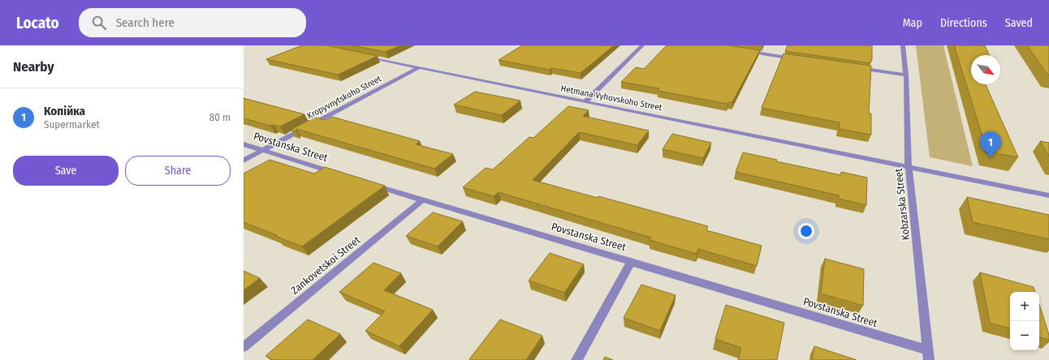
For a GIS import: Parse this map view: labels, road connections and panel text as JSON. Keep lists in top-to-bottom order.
{
  "streets": {
    "street": [
      "Kropyvnytskoho Street",
      "Hetmana Vyhovskoho Street",
      "Povstanska Street",
      "Kobzarska Street",
      "Zankovetskoi Street"
    ]
  },
  "crossings": [
    ["Kropyvnytskoho Street", "Hetmana Vyhovskoho Street"],
    ["Kropyvnytskoho Street", "Povstanska Street"],
    ["Hetmana Vyhovskoho Street", "Kobzarska Street"],
    ["Povstanska Street", "Kobzarska Street"],
    ["Povstanska Street", "Zankovetskoi Street"]
  ],
  "north": "bottom right",
  "page": {
    "header": "Locato",
    "search": "Search here",
    "nav": ["Map", "Directions", "Saved"],
    "heading": "Nearby",
    "list": [
      {
        "mark": "1",
        "name": "Копійка",
        "note": "Supermarket",
        "value": "80 m"
      }
    ],
    "pins": "1",
    "buttons": ["Save", "Share"],
    "map_buttons": ["+", "−"]
  }
}
